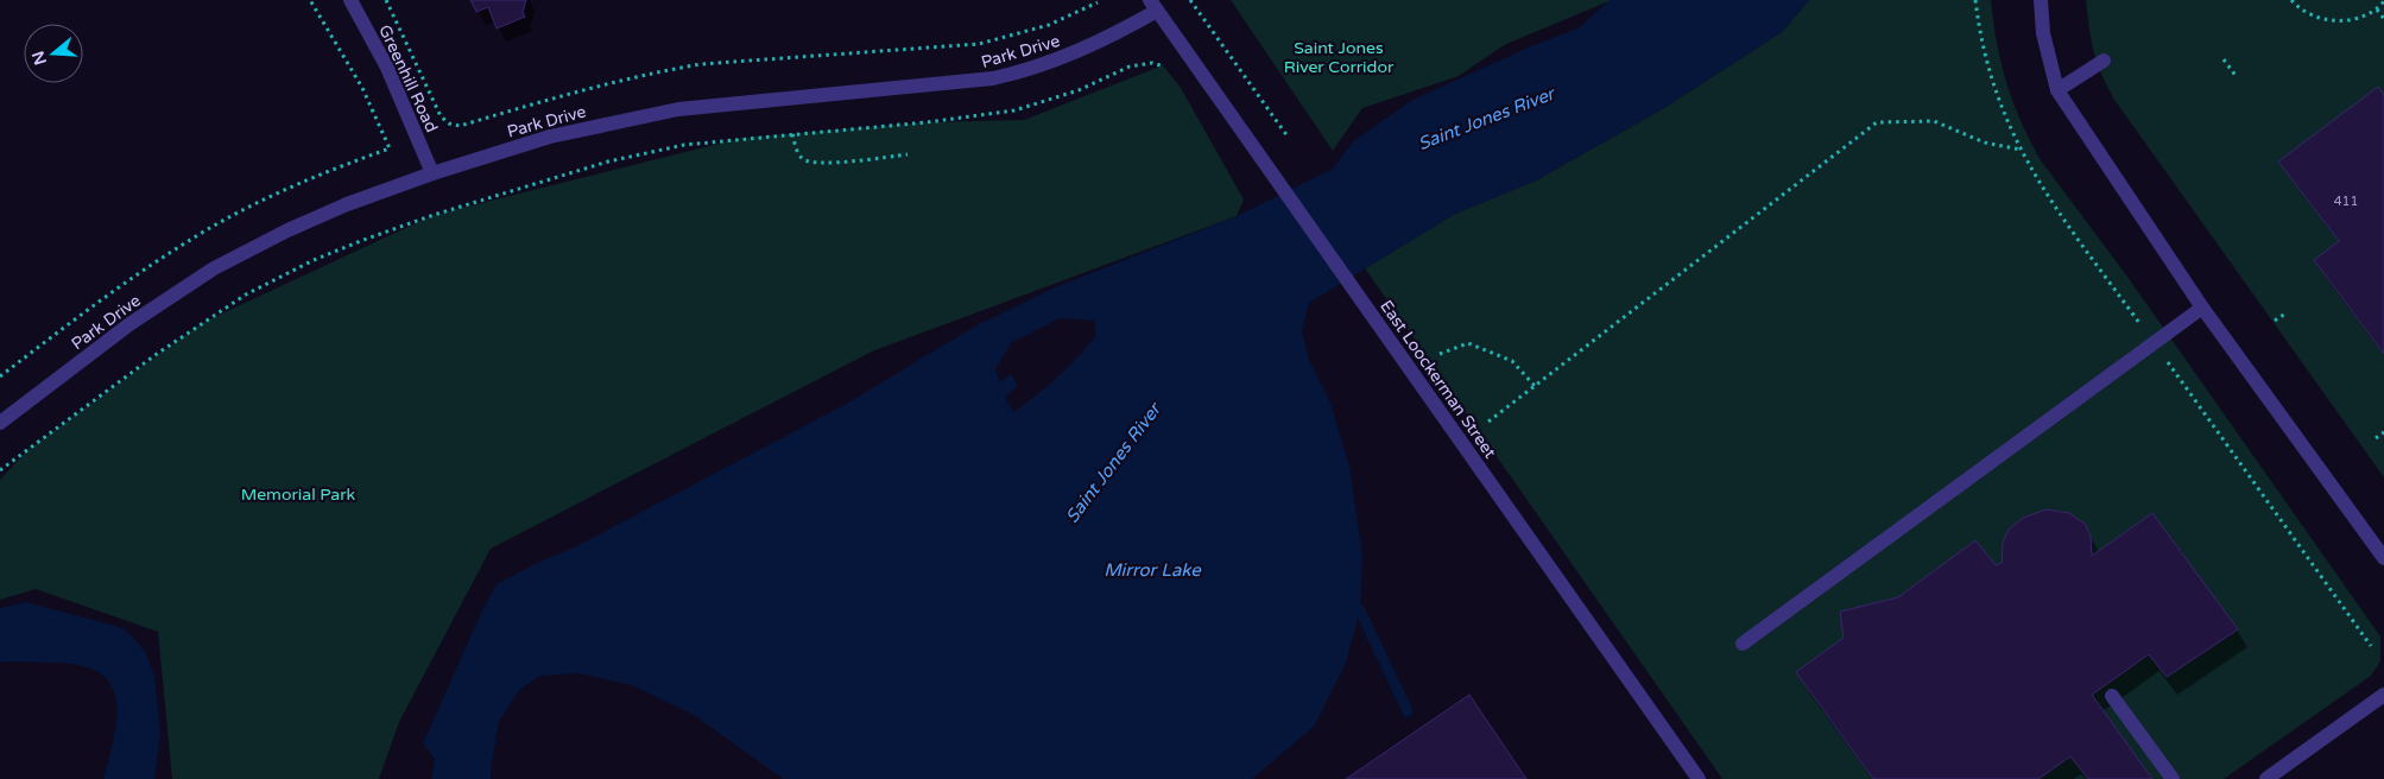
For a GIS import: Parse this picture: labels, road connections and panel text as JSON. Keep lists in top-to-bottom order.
{
  "streets": {
    "street": ["Park Drive", "Greenhill Road", "East Loockerman Street"]
  },
  "crossings": [
    ["Park Drive", "Greenhill Road"],
    ["Park Drive", "East Loockerman Street"]
  ],
  "water": ["Saint Jones River", "Mirror Lake"],
  "parks": ["Saint Jones River Corridor", "Memorial Park"],
  "house_numbers": ["411"],
  "north": "left"
}
